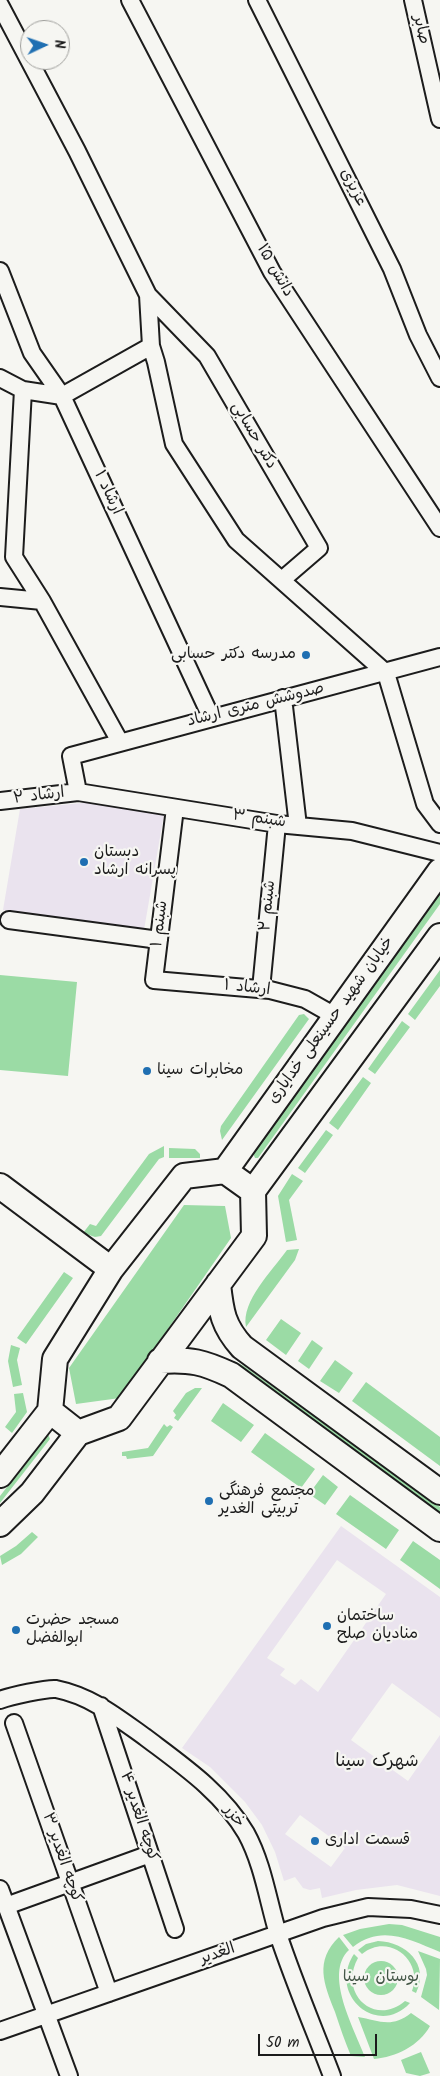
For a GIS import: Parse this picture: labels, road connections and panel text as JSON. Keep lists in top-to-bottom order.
{
  "streets": {
    "street": [
      "صابر",
      "عزیزی",
      "دانش ۱۵",
      "دکتر حسابی",
      "ارشاد ۱",
      "صدوشش متری ارشاد",
      "ارشاد ۲",
      "شبنم ۳",
      "شبنم ۲",
      "شبنم ۱",
      "خیابان شهید حسینعلی خدایاری",
      "کوچه الغدیر ۴",
      "خزر",
      "کوچه الغدیر ۳",
      "الغدیر"
    ]
  },
  "crossings": [
    ["دکتر حسابی", "صدوشش متری ارشاد"],
    ["ارشاد ۱", "صدوشش متری ارشاد"],
    ["ارشاد ۱", "شبنم ۲"],
    ["ارشاد ۱", "شبنم ۱"],
    ["ارشاد ۱", "خیابان شهید حسینعلی خدایاری"],
    ["صدوشش متری ارشاد", "ارشاد ۲"],
    ["صدوشش متری ارشاد", "شبنم ۳"],
    ["ارشاد ۲", "شبنم ۳"],
    ["شبنم ۳", "شبنم ۲"],
    ["شبنم ۳", "شبنم ۱"],
    ["کوچه الغدیر ۴", "خزر"],
    ["خزر", "الغدیر"],
    ["کوچه الغدیر ۳", "الغدیر"]
  ],
  "districts": ["شهرک سینا"],
  "parks": ["بوستان سینا"],
  "places": [
    "مدرسه دکتر حسابی",
    "دبستان پسرانه ارشاد",
    "مخابرات سینا",
    "مجتمع فرهنگی تربیتی الغدیر",
    "ساختمان منادیان صلح",
    "مسجد حضرت ابوالفضل",
    "قسمت اداری"
  ],
  "scale_bar": "50 m",
  "north": "right"
}
